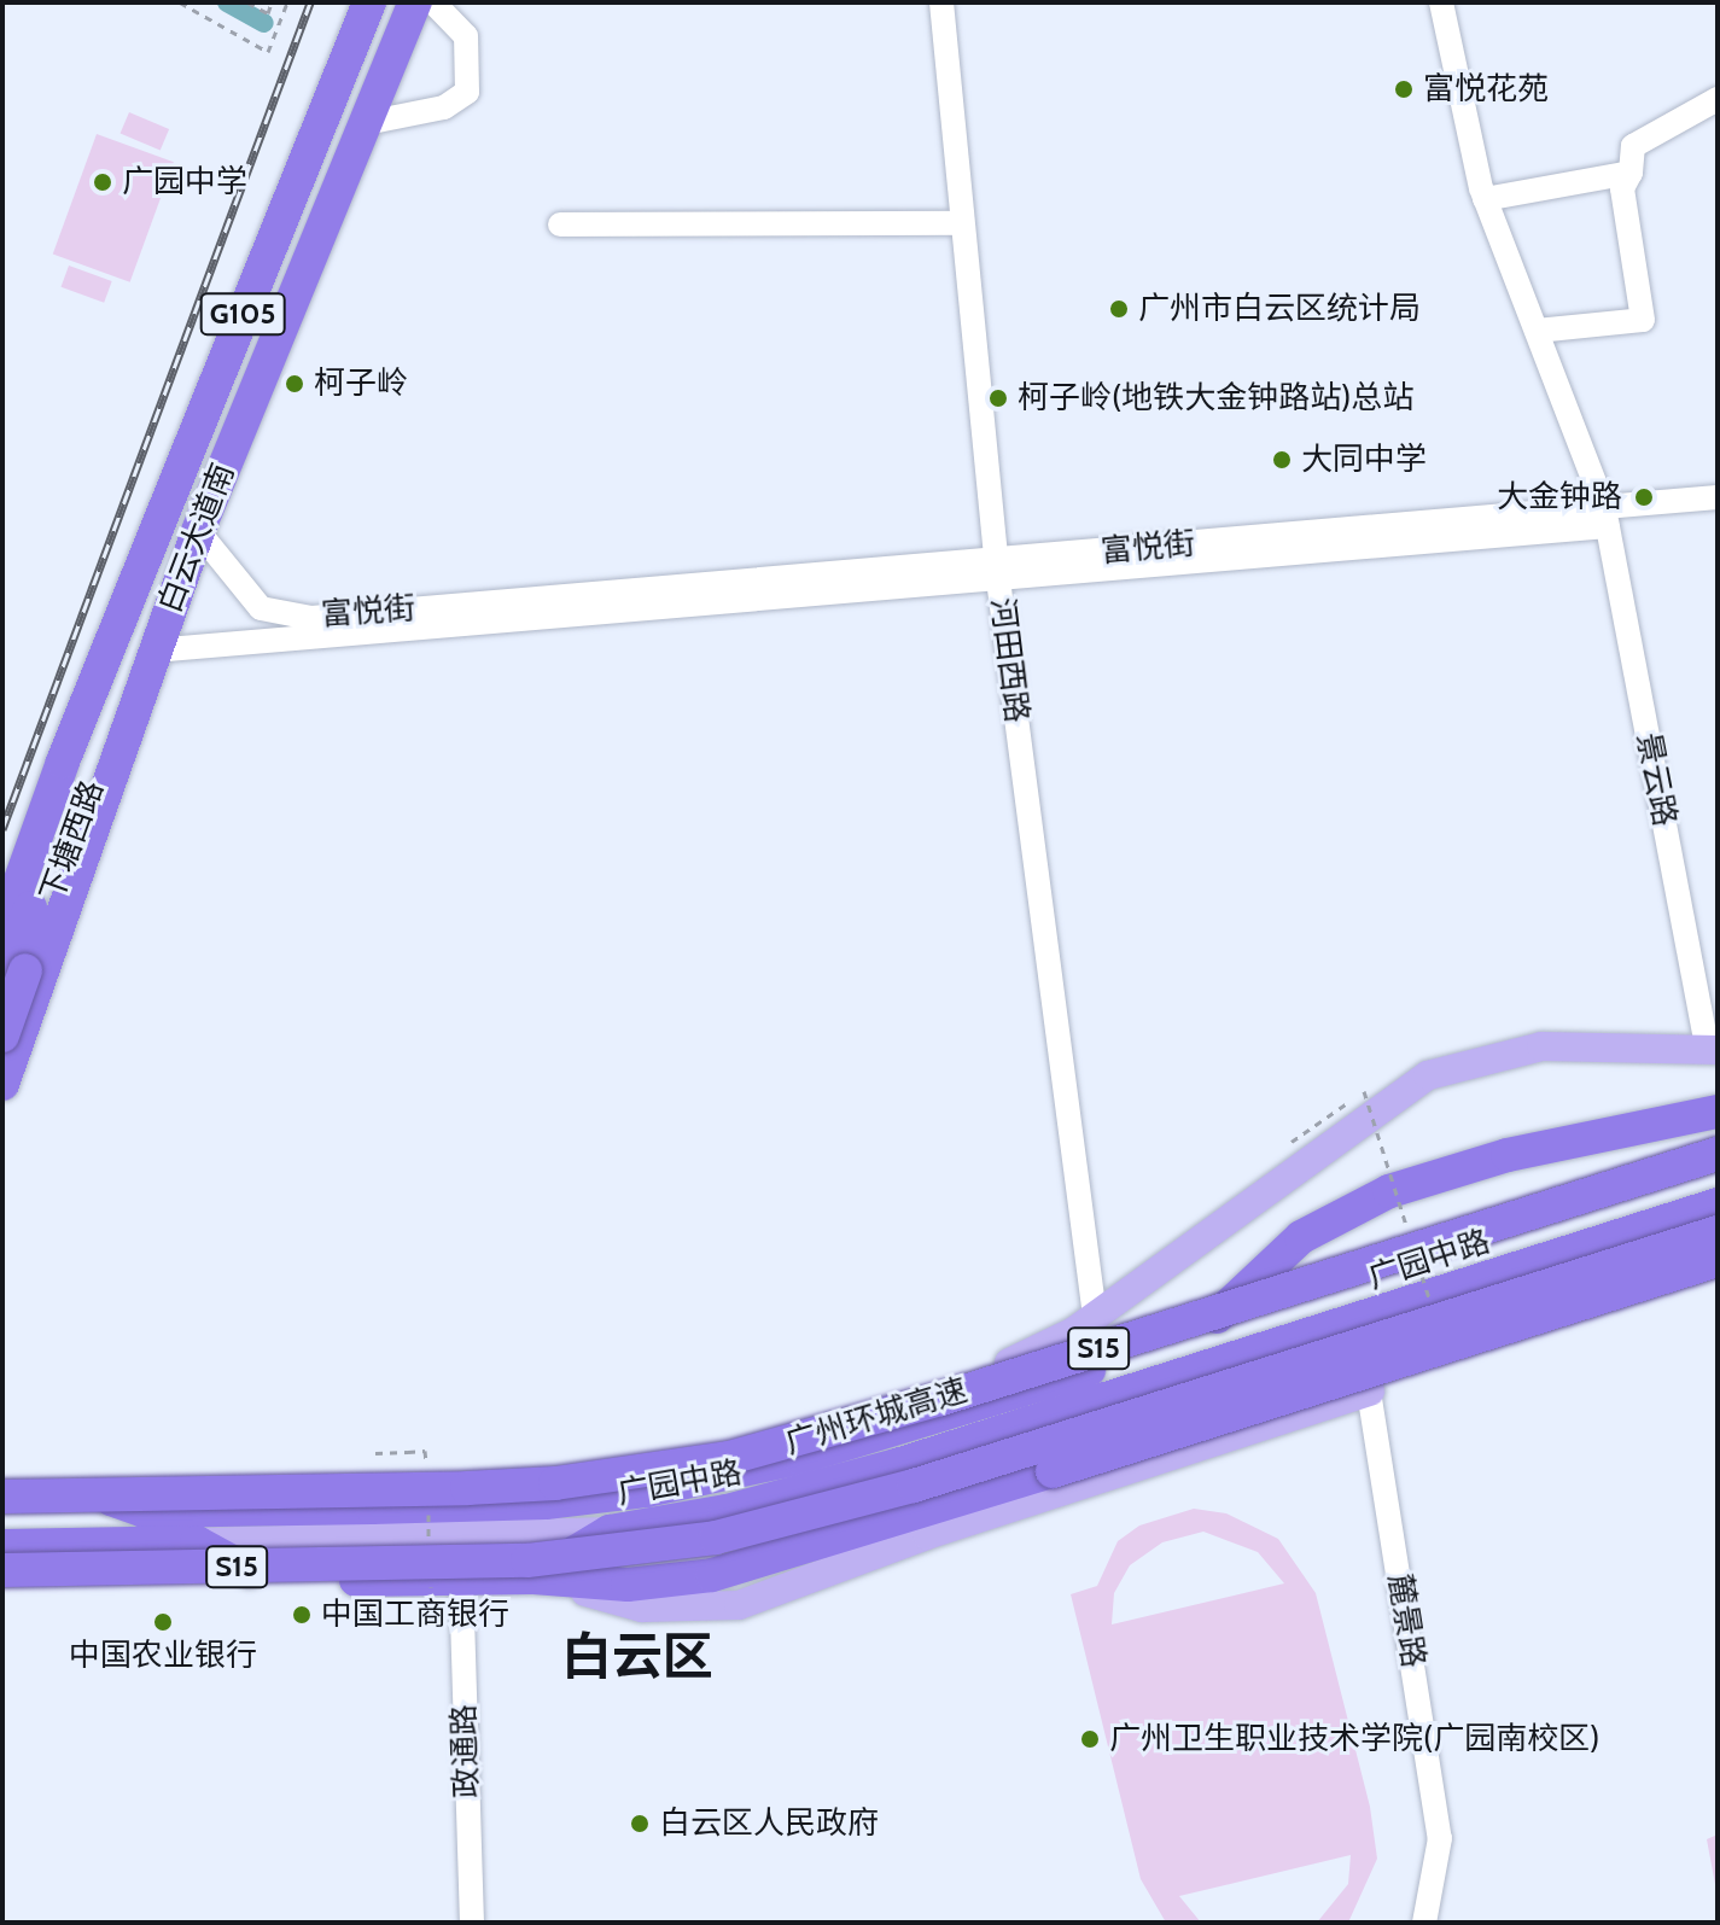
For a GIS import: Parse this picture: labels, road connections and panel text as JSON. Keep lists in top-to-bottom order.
{
  "streets": {
    "highway": [
      "G105",
      "白云大道南",
      "下塘西路",
      "广园中路",
      "S15",
      "广州环城高速"
    ],
    "street": [
      "富悦街",
      "河田西路",
      "景云路",
      "麓景路",
      "政通路"
    ]
  },
  "crossings": [
    ["白云大道南", "富悦街"],
    ["白云大道南", "下塘西路"],
    ["富悦街", "河田西路"],
    ["富悦街", "景云路"],
    ["富悦街", "下塘西路"],
    ["广园中路", "麓景路"]
  ],
  "districts": ["白云区"],
  "places": [
    "富悦花苑",
    "广园中学",
    "广州市白云区统计局",
    "柯子岭",
    "柯子岭(地铁大金钟路站)总站",
    "大同中学",
    "大金钟路",
    "中国工商银行",
    "中国农业银行",
    "广州卫生职业技术学院(广园南校区)",
    "白云区人民政府"
  ]
}
